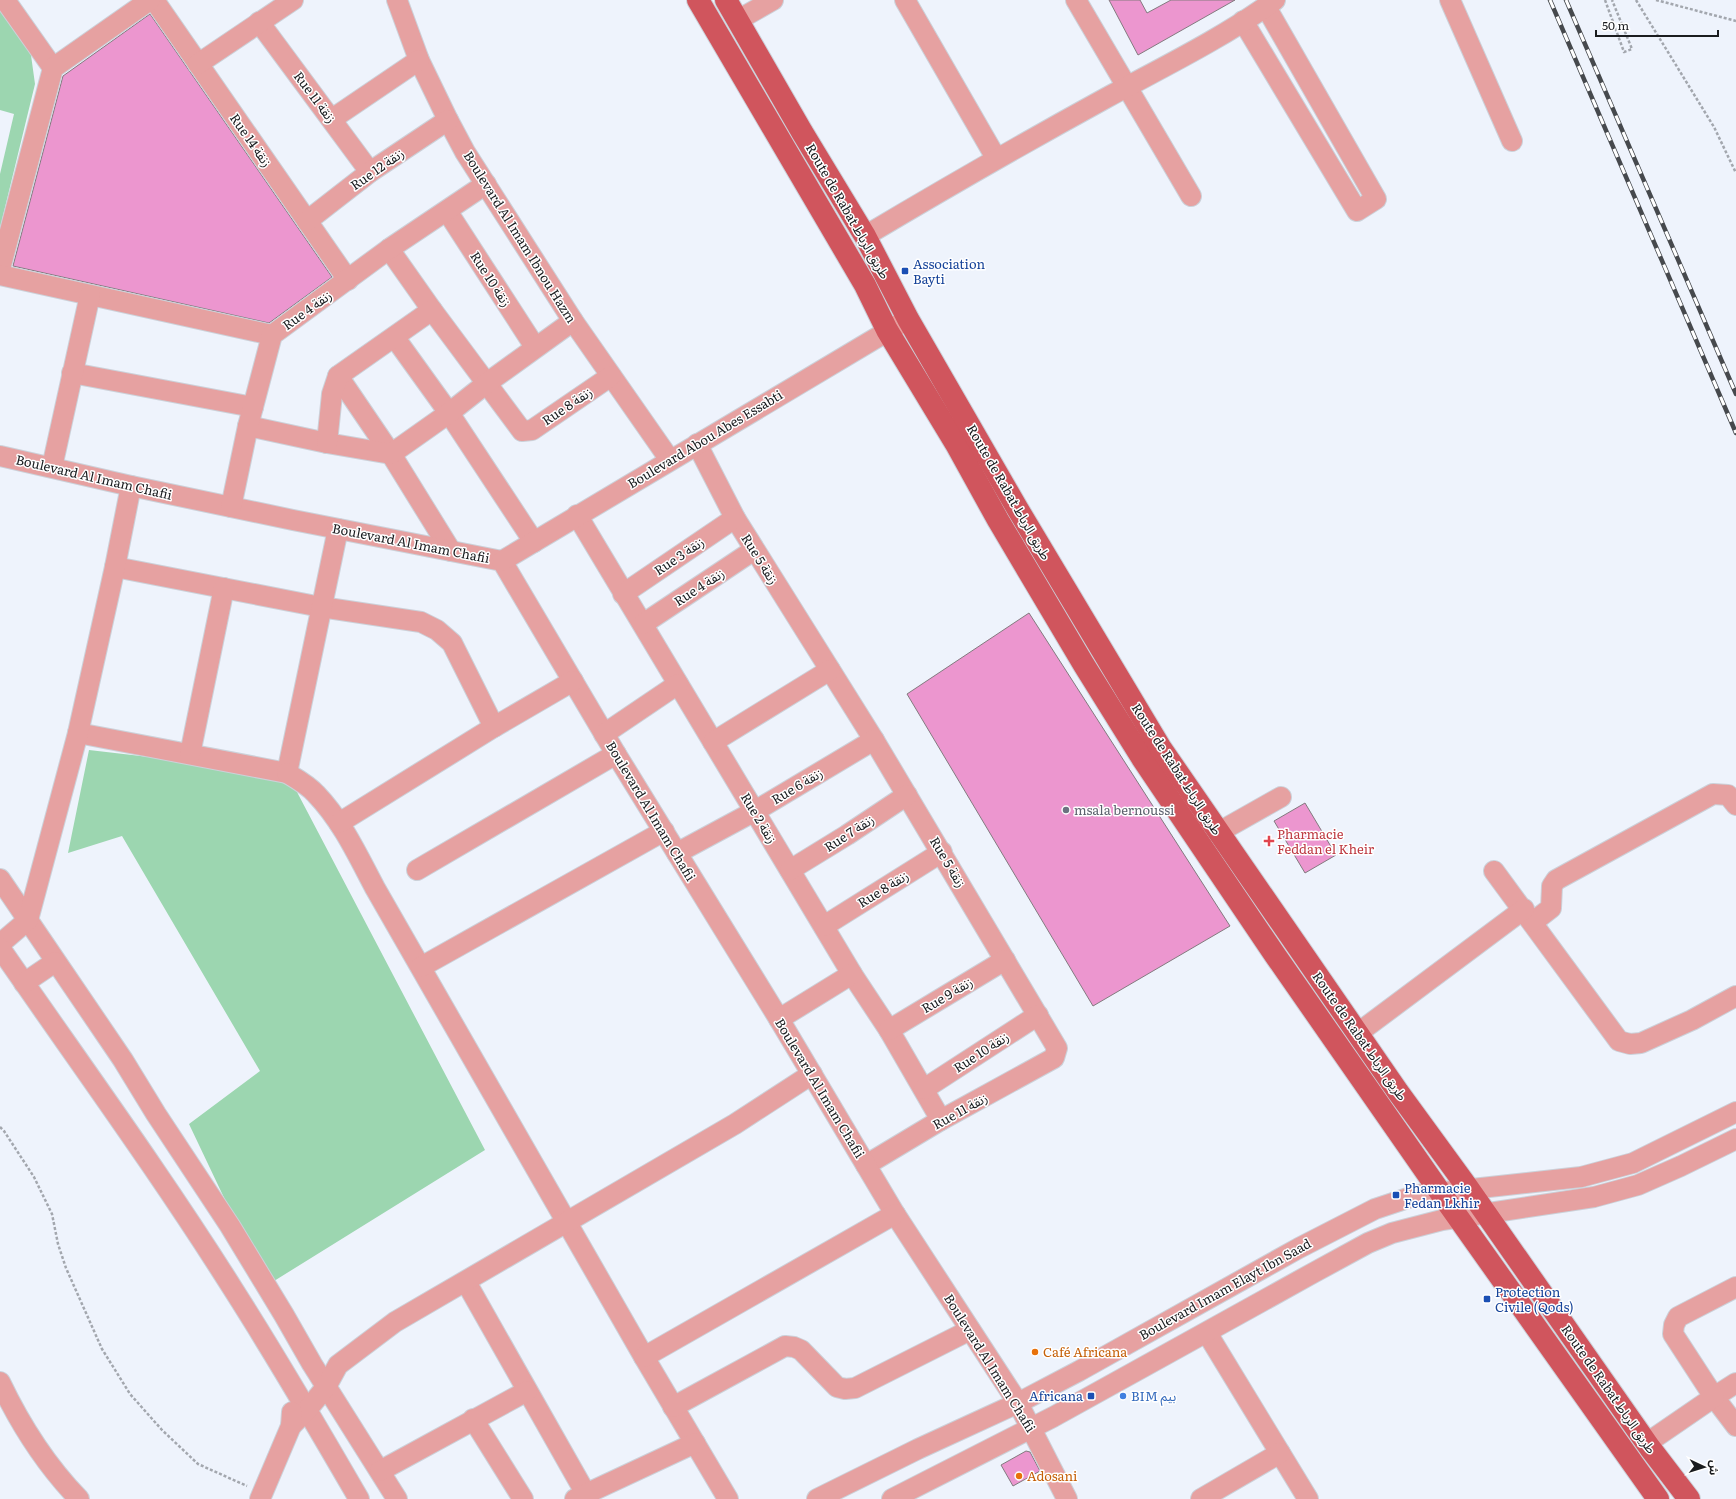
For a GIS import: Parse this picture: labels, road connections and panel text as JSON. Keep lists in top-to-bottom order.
{
  "streets": {
    "main road": ["Route de Rabat طريق الرباط"],
    "street": [
      "Rue 11 زنقة",
      "Rue 14 زنقة",
      "Rue 12 زنقة",
      "Boulevard Al Imam Ibnou Hazm",
      "Rue 10 زنقة",
      "Rue 4 زنقة",
      "Rue 8 زنقة",
      "Boulevard Abou Abes Essabti",
      "Boulevard Al Imam Chafii",
      "Rue 3 زنقة",
      "Rue 5 زنقة",
      "Rue 6 زنقة",
      "Rue 2 زنقة",
      "Rue 7 زنقة",
      "Rue 9 زنقة",
      "Boulevard Imam Elayt Ibn Saad"
    ]
  },
  "crossings": [
    ["Rue 11 زنقة", "Rue 12 زنقة"],
    ["Rue 11 زنقة", "Boulevard Al Imam Chafii"],
    ["Rue 11 زنقة", "Rue 5 زنقة"],
    ["Rue 11 زنقة", "Rue 2 زنقة"],
    ["Rue 14 زنقة", "Rue 12 زنقة"],
    ["Rue 14 زنقة", "Rue 4 زنقة"],
    ["Rue 12 زنقة", "Boulevard Al Imam Ibnou Hazm"],
    ["Route de Rabat طريق الرباط", "Boulevard Abou Abes Essabti"],
    ["Route de Rabat طريق الرباط", "Boulevard Imam Elayt Ibn Saad"],
    ["Boulevard Al Imam Ibnou Hazm", "Rue 4 زنقة"],
    ["Boulevard Al Imam Ibnou Hazm", "Rue 8 زنقة"],
    ["Boulevard Al Imam Ibnou Hazm", "Boulevard Abou Abes Essabti"],
    ["Rue 10 زنقة", "Rue 4 زنقة"],
    ["Rue 10 زنقة", "Rue 5 زنقة"],
    ["Rue 10 زنقة", "Rue 2 زنقة"],
    ["Rue 4 زنقة", "Boulevard Al Imam Chafii"],
    ["Rue 4 زنقة", "Rue 5 زنقة"],
    ["Rue 4 زنقة", "Rue 2 زنقة"],
    ["Rue 8 زنقة", "Rue 5 زنقة"],
    ["Rue 8 زنقة", "Rue 2 زنقة"],
    ["Boulevard Abou Abes Essabti", "Boulevard Al Imam Chafii"],
    ["Boulevard Abou Abes Essabti", "Rue 5 زنقة"],
    ["Boulevard Abou Abes Essabti", "Rue 2 زنقة"],
    ["Boulevard Al Imam Chafii", "Rue 6 زنقة"],
    ["Boulevard Al Imam Chafii", "Boulevard Imam Elayt Ibn Saad"],
    ["Rue 3 زنقة", "Rue 5 زنقة"],
    ["Rue 3 زنقة", "Rue 2 زنقة"],
    ["Rue 5 زنقة", "Rue 6 زنقة"],
    ["Rue 5 زنقة", "Rue 7 زنقة"],
    ["Rue 5 زنقة", "Rue 9 زنقة"],
    ["Rue 6 زنقة", "Rue 2 زنقة"],
    ["Rue 2 زنقة", "Rue 7 زنقة"],
    ["Rue 2 زنقة", "Rue 9 زنقة"]
  ],
  "places": {
    "transit": [
      "Association Bayti",
      "Pharmacie Fedan Lkhir",
      "Protection Civile (Qods)",
      "Africana"
    ],
    "other": [
      "msala bernoussi",
      "Café Africana",
      "BIM بيم",
      "Adosani"
    ],
    "health": ["Pharmacie Feddan el Kheir"]
  },
  "scale_bar": "50 m",
  "north": "right"
}
